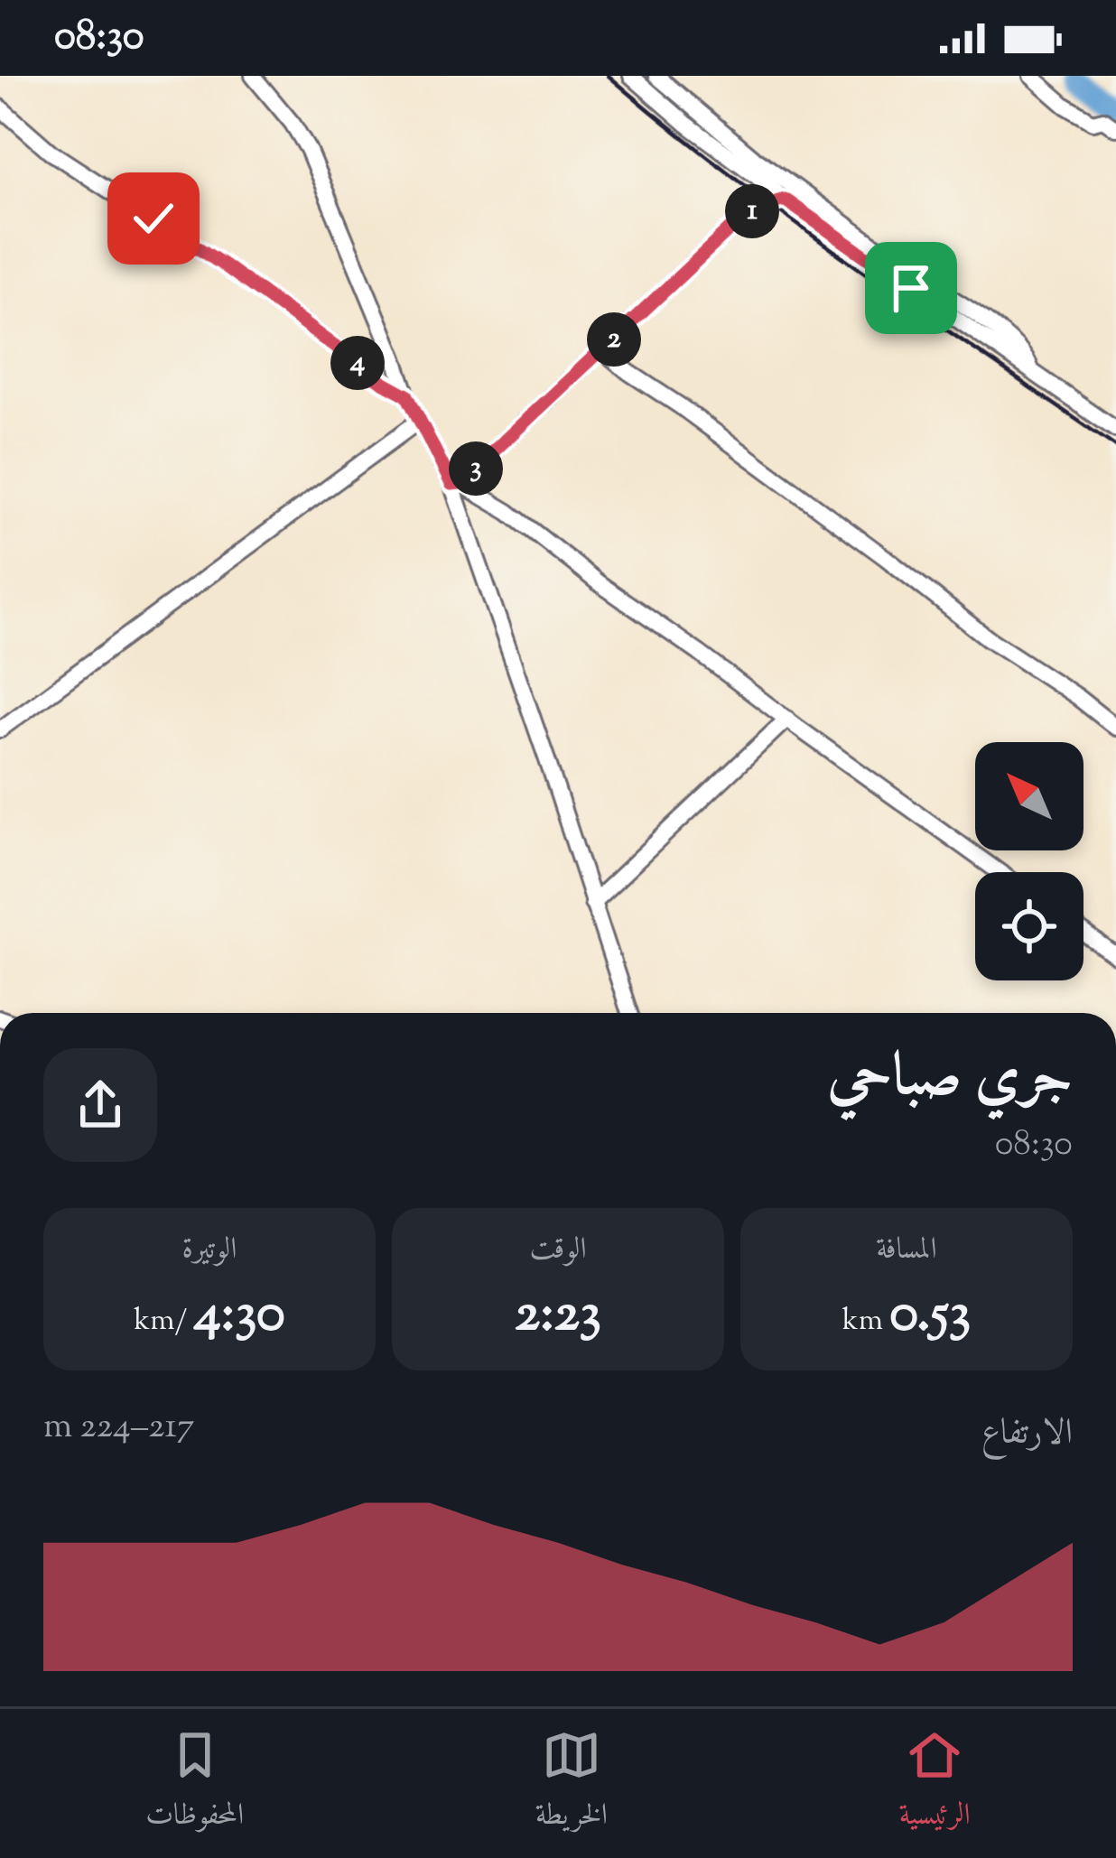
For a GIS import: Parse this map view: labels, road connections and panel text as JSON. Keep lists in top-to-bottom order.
{
  "north": "top left",
  "page": {
    "status": "08:30",
    "pins": [
      "1",
      "2",
      "4",
      "3"
    ],
    "heading": ["جري صباحي", "08:30"],
    "stats": [
      ["المسافة", "0.53 km"],
      ["الوقت", "2:23"],
      ["الوتيرة", "4:30 /km"]
    ],
    "chart": ["الارتفاع", "217–224 m"],
    "tabs": ["الرئيسية", "الخريطة", "المحفوظات"]
  }
}
